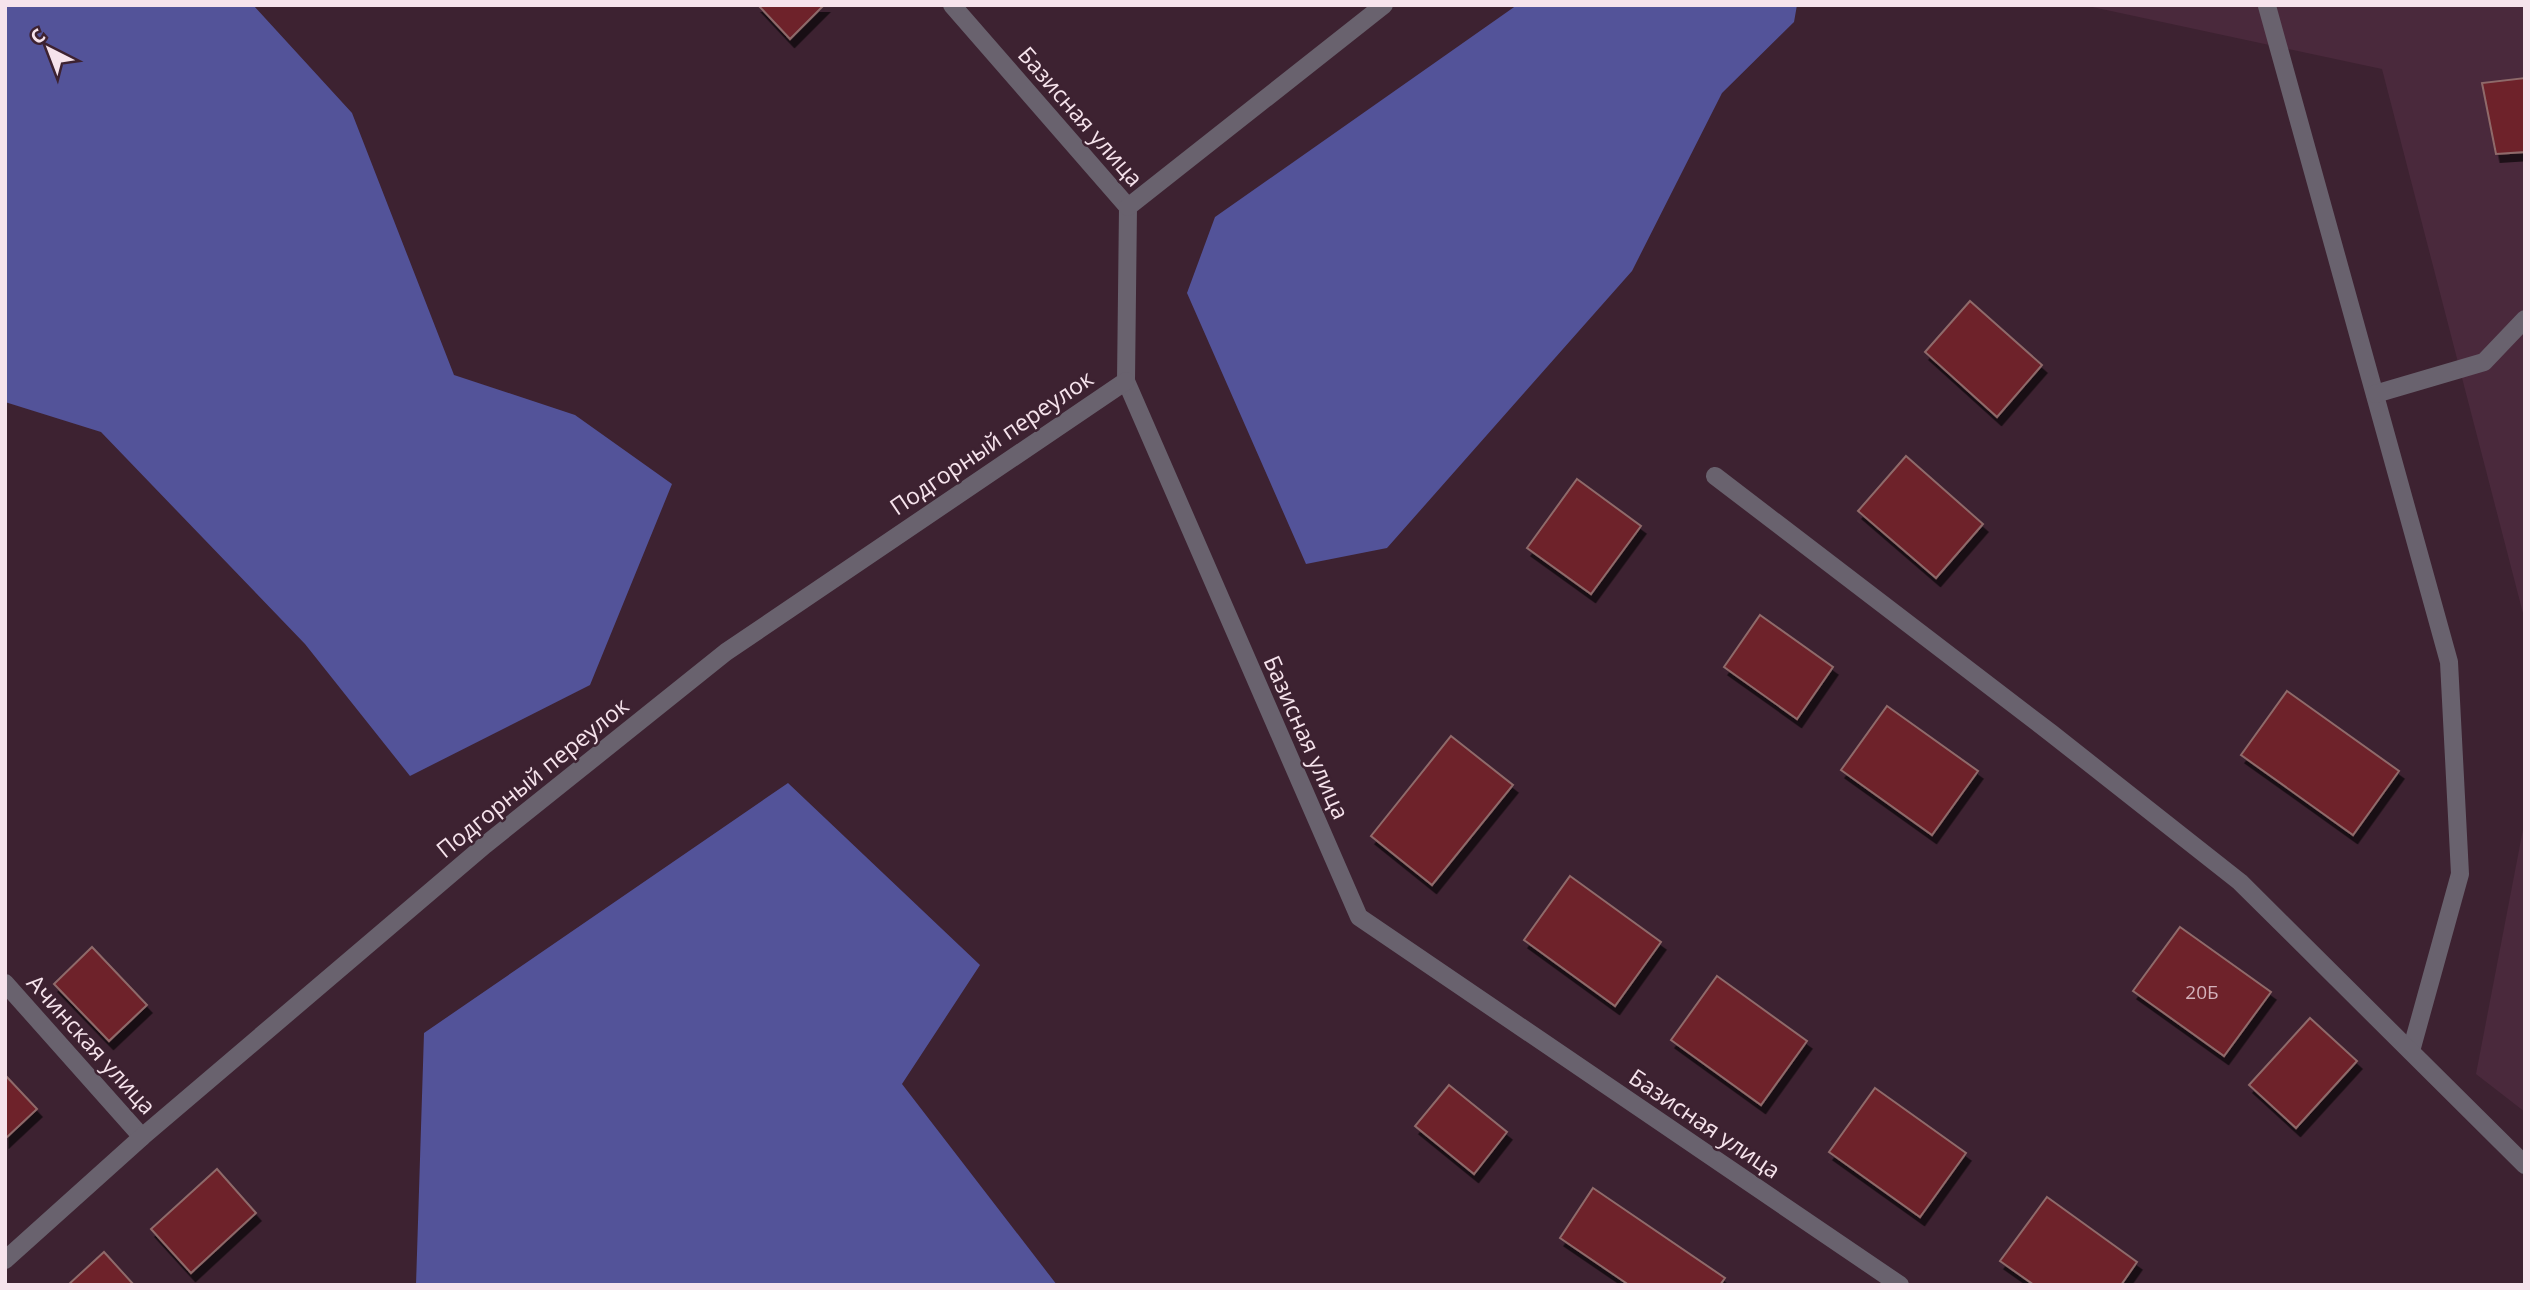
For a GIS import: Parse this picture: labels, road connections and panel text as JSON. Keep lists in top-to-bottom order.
{
  "streets": {
    "street": ["Базисная улица", "Подгорный переулок", "Ачинская улица"]
  },
  "crossings": [
    ["Базисная улица", "Подгорный переулок"],
    ["Подгорный переулок", "Ачинская улица"]
  ],
  "house_numbers": ["20Б"],
  "north": "top left"
}
